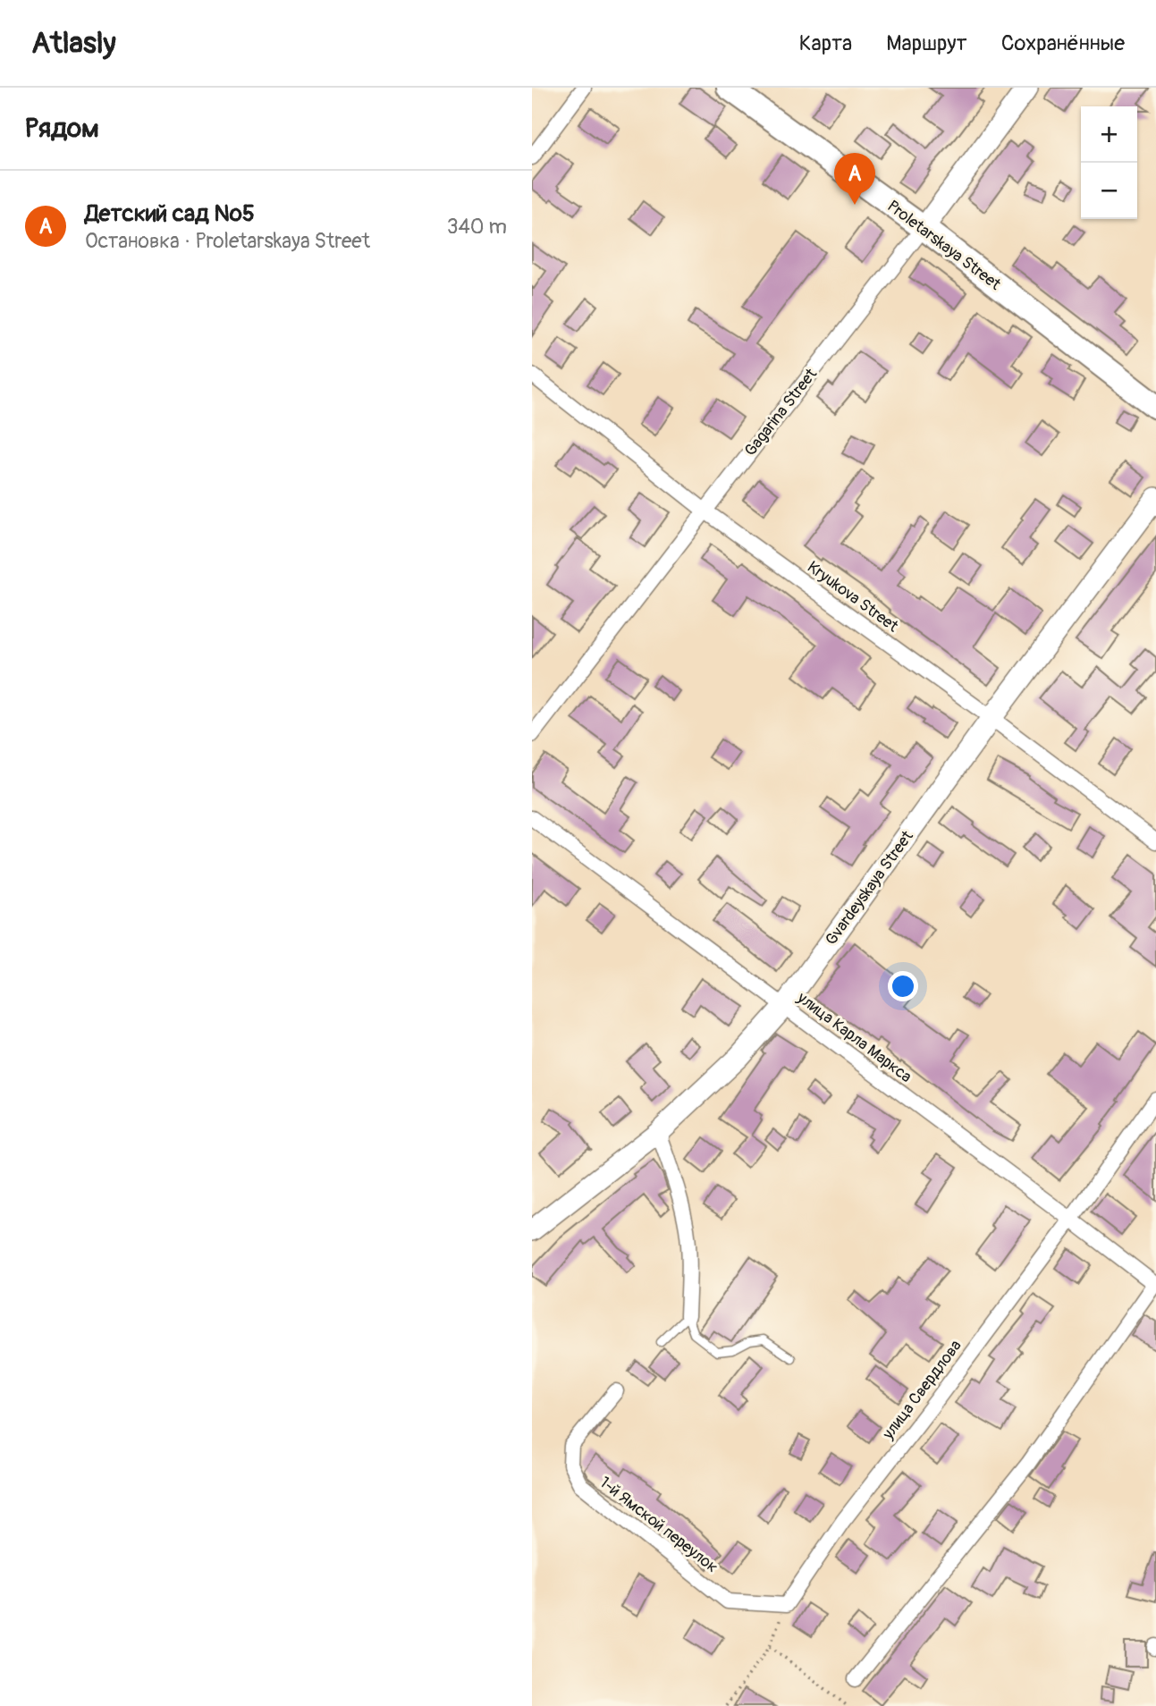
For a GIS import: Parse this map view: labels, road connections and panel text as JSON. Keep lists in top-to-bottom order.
{
  "streets": {
    "main road": ["Proletarskaya Street"],
    "street": [
      "Gagarina Street",
      "Kryukova Street",
      "Gvardeyskaya Street",
      "улица Карла Маркса",
      "улица Свердлова",
      "1-й Ямской переулок"
    ]
  },
  "crossings": [
    ["Proletarskaya Street", "Gagarina Street"],
    ["Gagarina Street", "Kryukova Street"],
    ["Kryukova Street", "Gvardeyskaya Street"],
    ["Gvardeyskaya Street", "улица Карла Маркса"],
    ["улица Карла Маркса", "улица Свердлова"],
    ["улица Свердлова", "1-й Ямской переулок"]
  ],
  "page": {
    "header": "Atlasly",
    "nav": ["Карта", "Маршрут", "Сохранённые"],
    "heading": "Рядом",
    "map_buttons": ["+", "−"],
    "pins": "A",
    "list": [
      {
        "mark": "A",
        "name": "Детский сад №5",
        "note": "Остановка · Proletarskaya Street",
        "value": "340 m"
      }
    ]
  }
}
